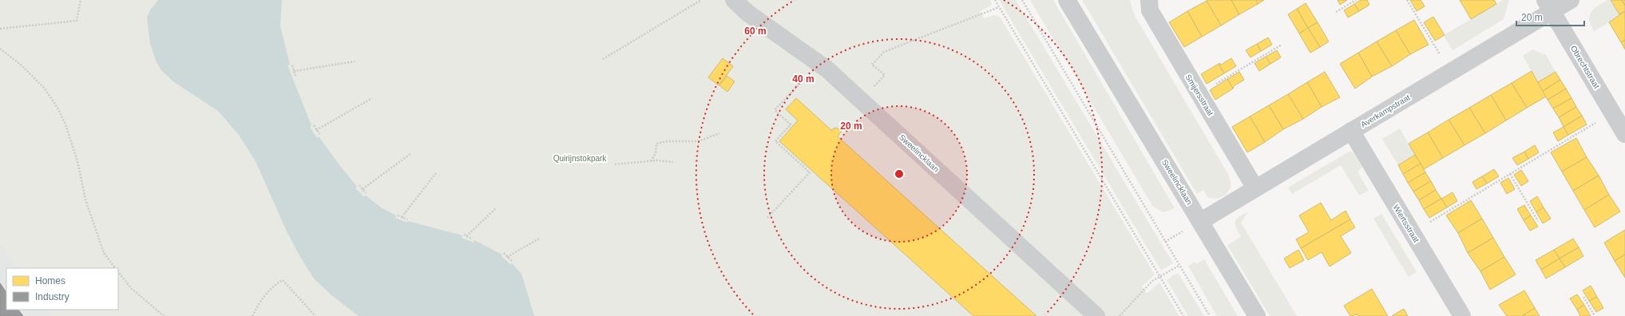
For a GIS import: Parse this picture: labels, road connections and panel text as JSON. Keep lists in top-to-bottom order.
{
  "streets": {
    "street": [
      "Obrechtstraat",
      "Smijersstraat",
      "Averkampstraat",
      "Sweelincklaan",
      "Wiertsstraat"
    ]
  },
  "crossings": [
    ["Obrechtstraat", "Averkampstraat"],
    ["Smijersstraat", "Averkampstraat"],
    ["Averkampstraat", "Sweelincklaan"],
    ["Averkampstraat", "Wiertsstraat"]
  ],
  "parks": ["Quirijnstokpark"],
  "legend": ["Homes", "Industry"],
  "scale_bar": "20 m",
  "rings": ["60 m", "40 m", "20 m"]
}
